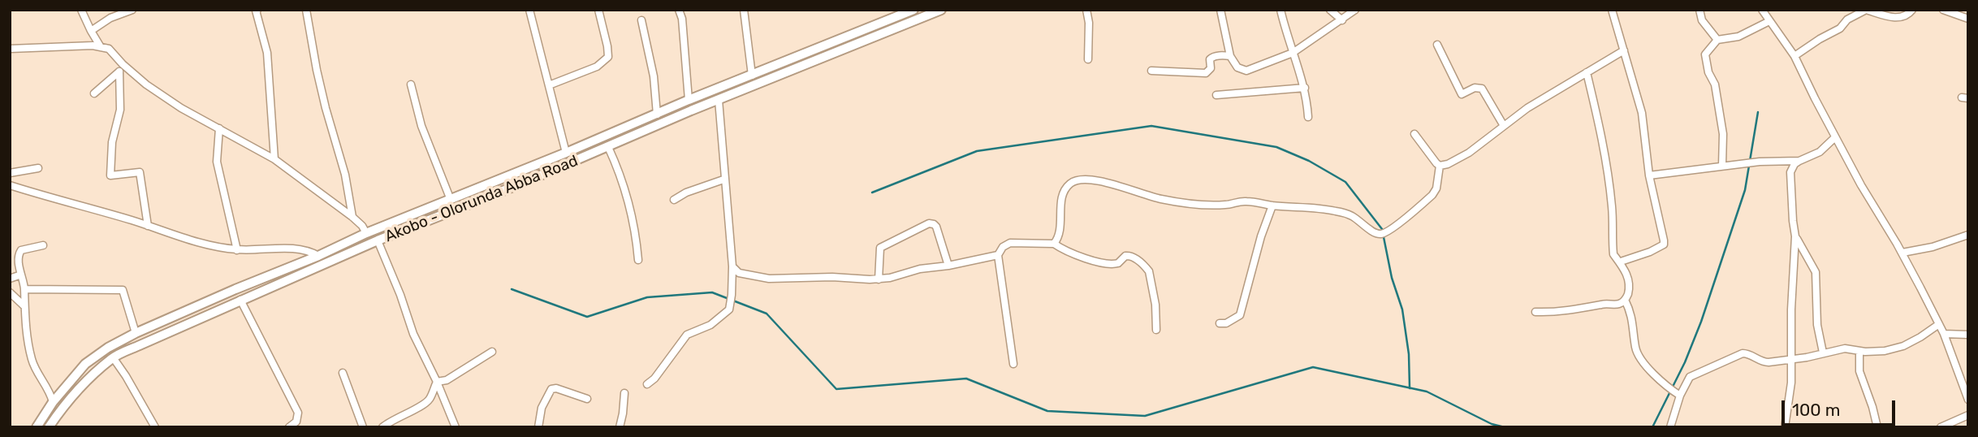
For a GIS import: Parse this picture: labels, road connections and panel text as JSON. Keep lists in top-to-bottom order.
{
  "streets": {
    "main road": ["Akobo - Olorunda Abba Road"]
  },
  "scale_bar": "100 m"
}
